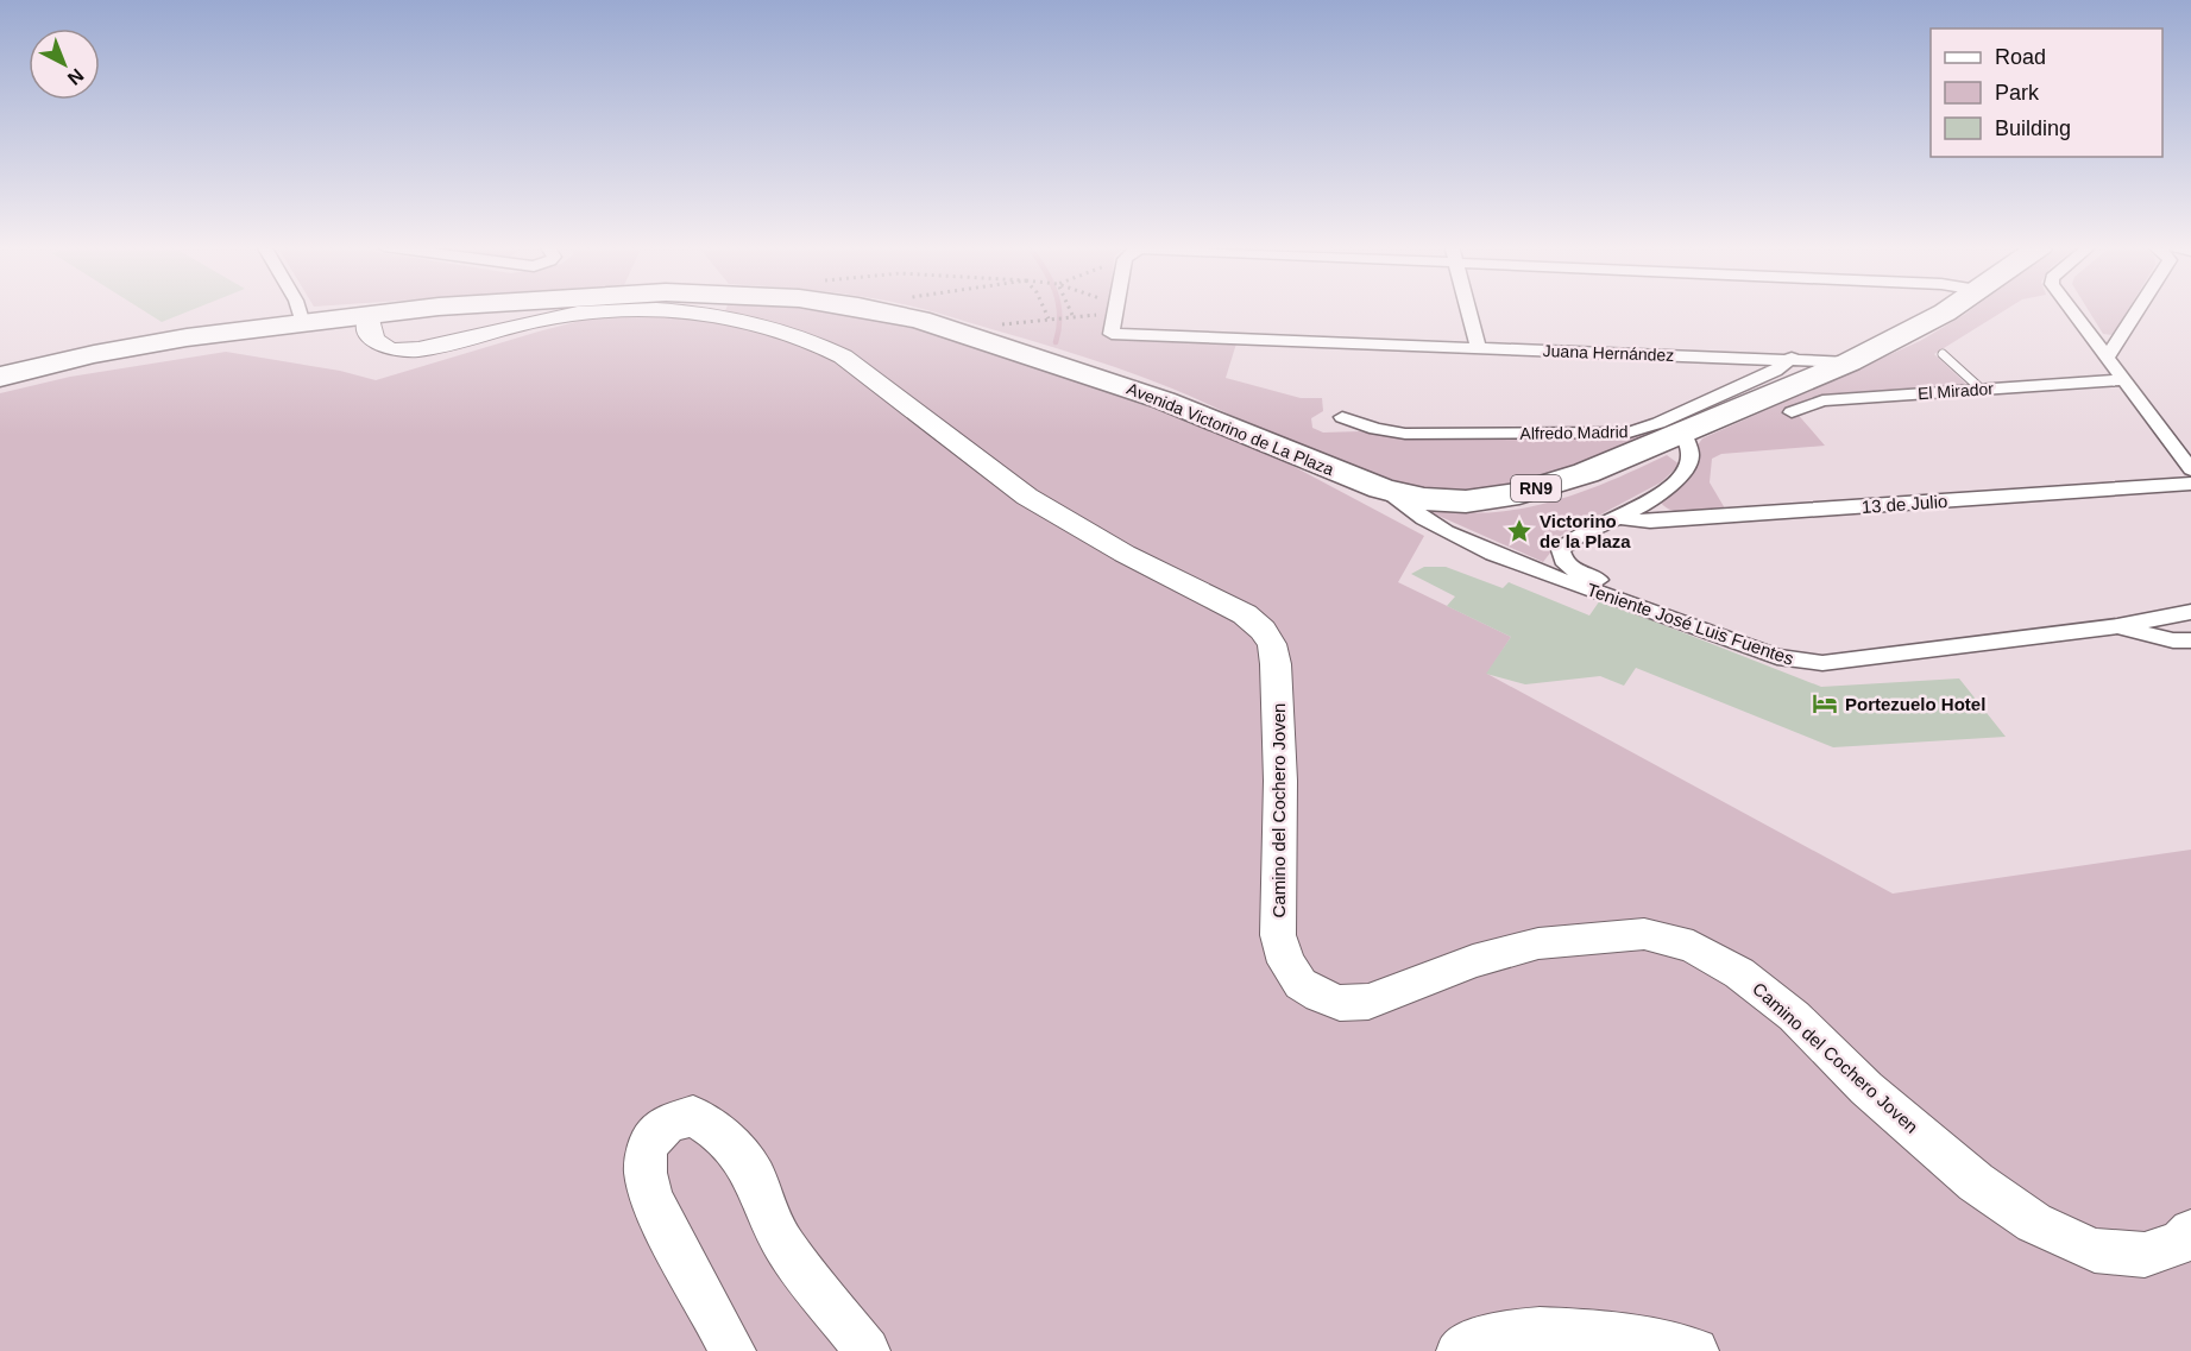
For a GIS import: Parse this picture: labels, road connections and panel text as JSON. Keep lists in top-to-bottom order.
{
  "streets": {
    "highway": ["Avenida Victorino de La Plaza", "RN9"],
    "street": [
      "Juana Hernández",
      "El Mirador",
      "Alfredo Madrid",
      "13 de Julio",
      "Teniente José Luis Fuentes",
      "Camino del Cochero Joven"
    ]
  },
  "crossings": [
    ["Juana Hernández", "Avenida Victorino de La Plaza"],
    ["Juana Hernández", "Alfredo Madrid"],
    ["Avenida Victorino de La Plaza", "RN9"],
    ["Avenida Victorino de La Plaza", "Teniente José Luis Fuentes"],
    ["Avenida Victorino de La Plaza", "Camino del Cochero Joven"],
    ["RN9", "Camino del Cochero Joven"]
  ],
  "places": {
    "place": ["Victorino de la Plaza"],
    "hotel": ["Portezuelo Hotel"]
  },
  "legend": ["Road", "Park", "Building"],
  "north": "bottom right"
}
